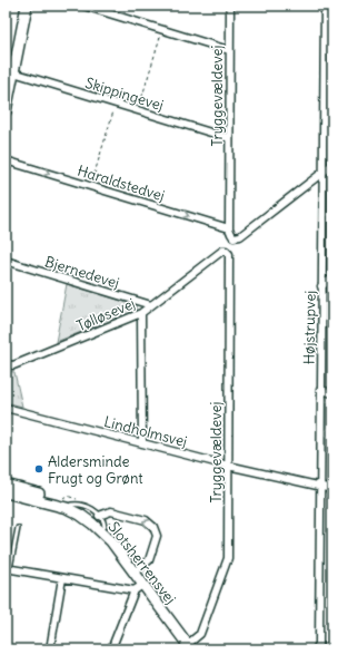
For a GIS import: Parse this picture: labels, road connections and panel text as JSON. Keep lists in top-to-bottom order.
{
  "streets": {
    "street": [
      "Skippingevej",
      "Tryggevældevej",
      "Haraldstedvej",
      "Bjernedevej",
      "Tølløsevej",
      "Højstrupvej",
      "Lindholmsvej",
      "Slotsherrensvej"
    ]
  },
  "crossings": [
    ["Skippingevej", "Tryggevældevej"],
    ["Tryggevældevej", "Haraldstedvej"],
    ["Tryggevældevej", "Tølløsevej"],
    ["Tryggevældevej", "Højstrupvej"],
    ["Tryggevældevej", "Lindholmsvej"],
    ["Tryggevældevej", "Slotsherrensvej"],
    ["Bjernedevej", "Tølløsevej"],
    ["Højstrupvej", "Lindholmsvej"]
  ],
  "one_way": ["Haraldstedvej"],
  "places": ["Aldersminde Frugt og Grønt"]
}
